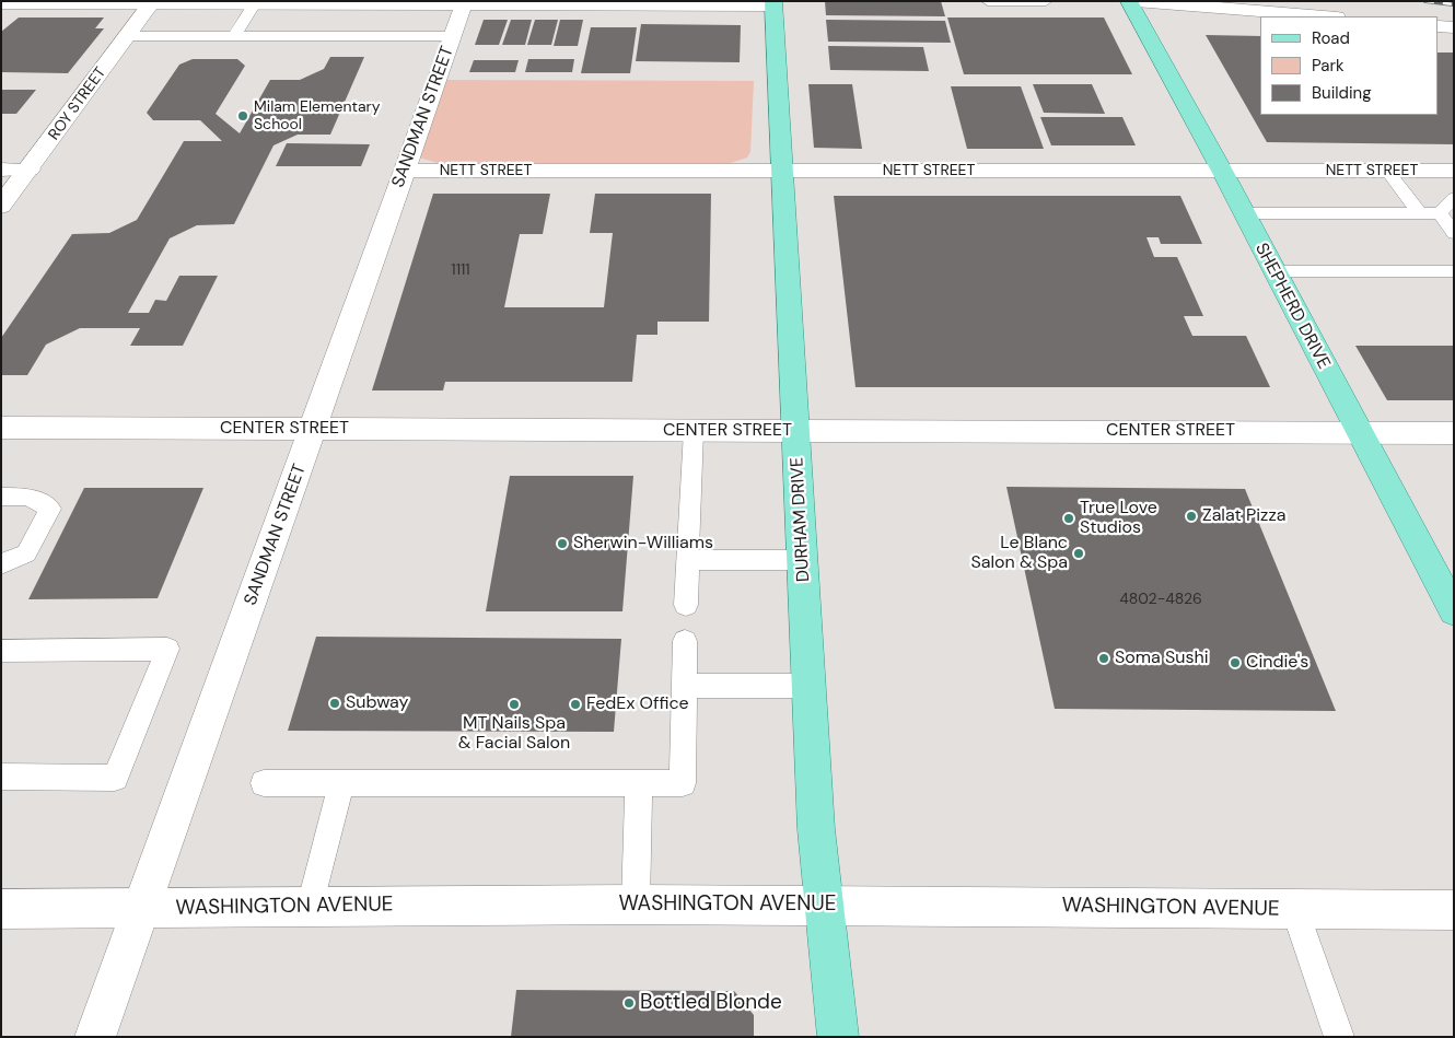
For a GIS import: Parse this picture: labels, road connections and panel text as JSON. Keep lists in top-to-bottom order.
{
  "streets": {
    "main road": ["SHEPHERD DRIVE", "DURHAM DRIVE"],
    "street": [
      "ROY STREET",
      "SANDMAN STREET",
      "NETT STREET",
      "CENTER STREET",
      "WASHINGTON AVENUE"
    ]
  },
  "crossings": [
    ["SANDMAN STREET", "NETT STREET"],
    ["SANDMAN STREET", "CENTER STREET"],
    ["SANDMAN STREET", "WASHINGTON AVENUE"],
    ["NETT STREET", "SHEPHERD DRIVE"],
    ["NETT STREET", "DURHAM DRIVE"],
    ["SHEPHERD DRIVE", "CENTER STREET"],
    ["CENTER STREET", "DURHAM DRIVE"],
    ["DURHAM DRIVE", "WASHINGTON AVENUE"]
  ],
  "places": [
    "Milam Elementary School",
    "Zalat Pizza",
    "True Love Studios",
    "Sherwin-Williams",
    "Le Blanc Salon & Spa",
    "Soma Sushi",
    "Cindie's",
    "Subway",
    "MT Nails Spa & Facial Salon",
    "FedEx Office",
    "Bottled Blonde"
  ],
  "house_numbers": ["1111", "4802-4826"],
  "legend": ["Road", "Park", "Building"]
}
